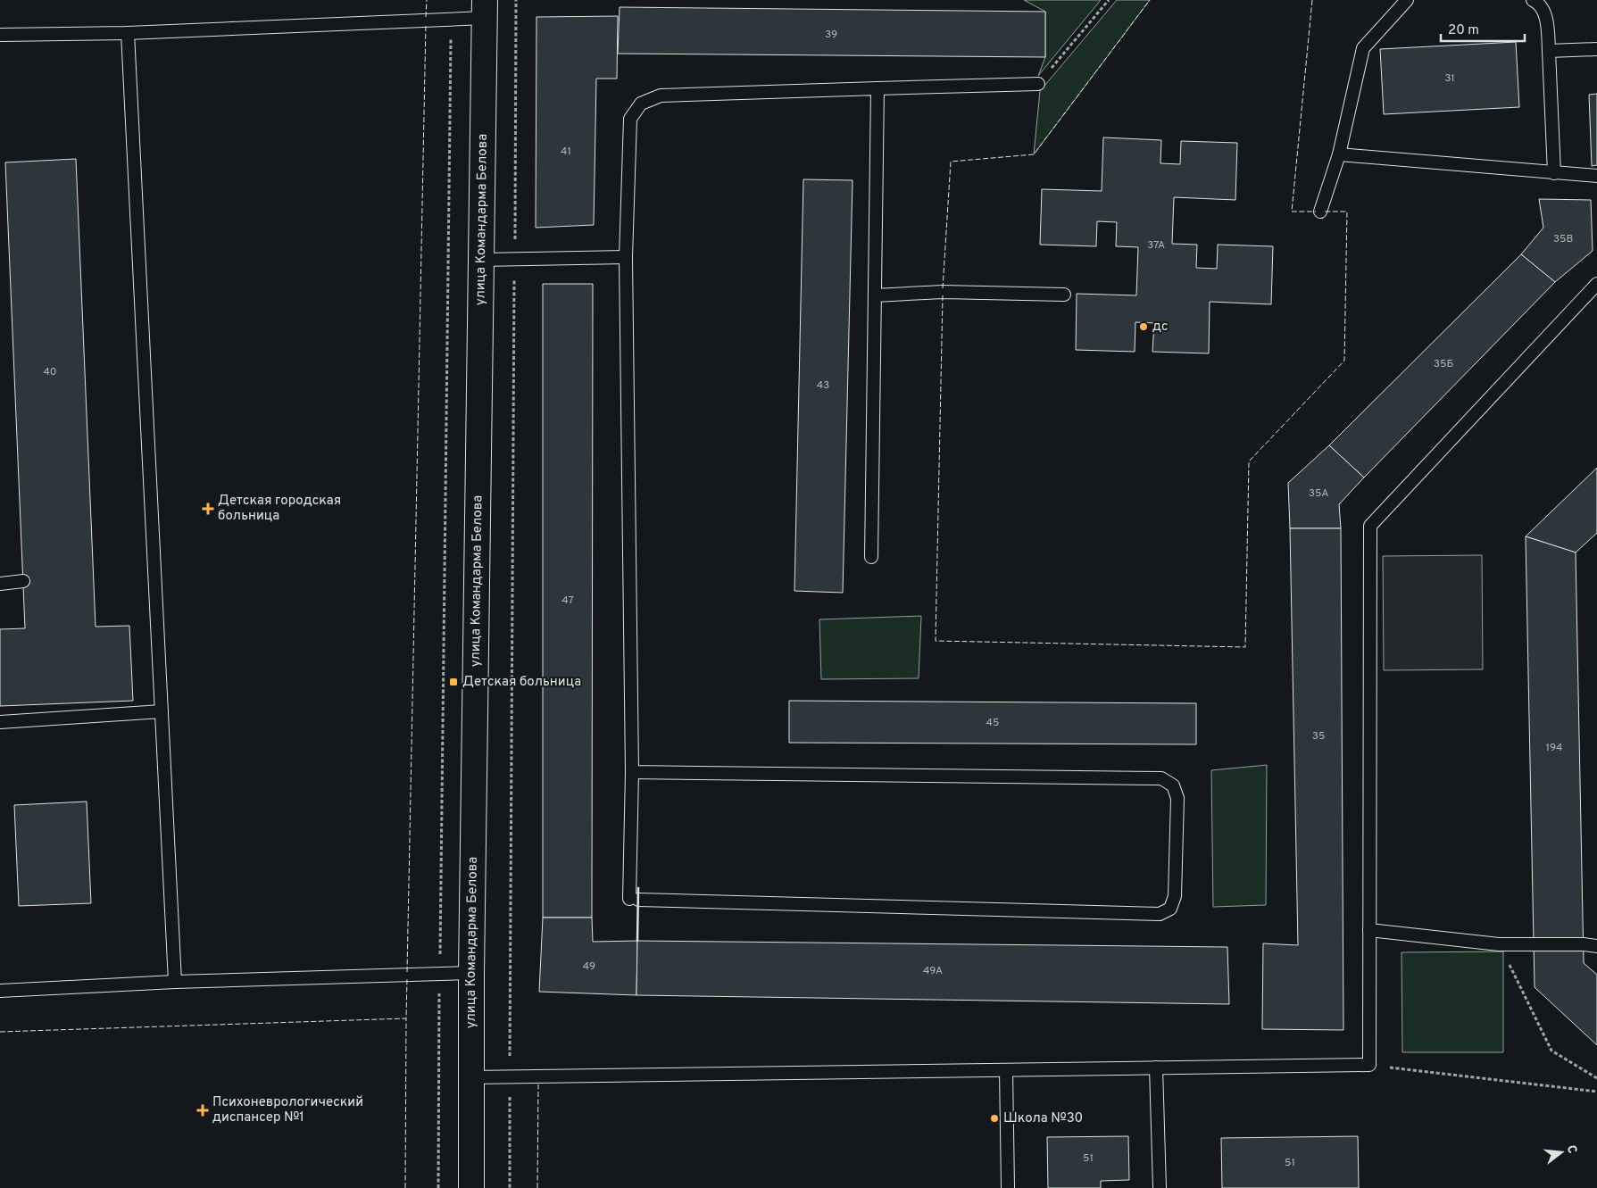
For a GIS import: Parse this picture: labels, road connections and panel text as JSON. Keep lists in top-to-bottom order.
{
  "streets": {
    "main road": ["улица Командарма Белова"]
  },
  "places": {
    "other": ["дс", "Школа №30"],
    "health": ["Детская городская больница", "Психоневрологический диспансер №1"],
    "transit": ["Детская больница"]
  },
  "house_numbers": [
    "39",
    "31",
    "41",
    "35В",
    "37А",
    "35Б",
    "40",
    "43",
    "35А",
    "47",
    "45",
    "35",
    "194",
    "49",
    "49А",
    "51",
    "51"
  ],
  "scale_bar": "20 m",
  "north": "right"
}
